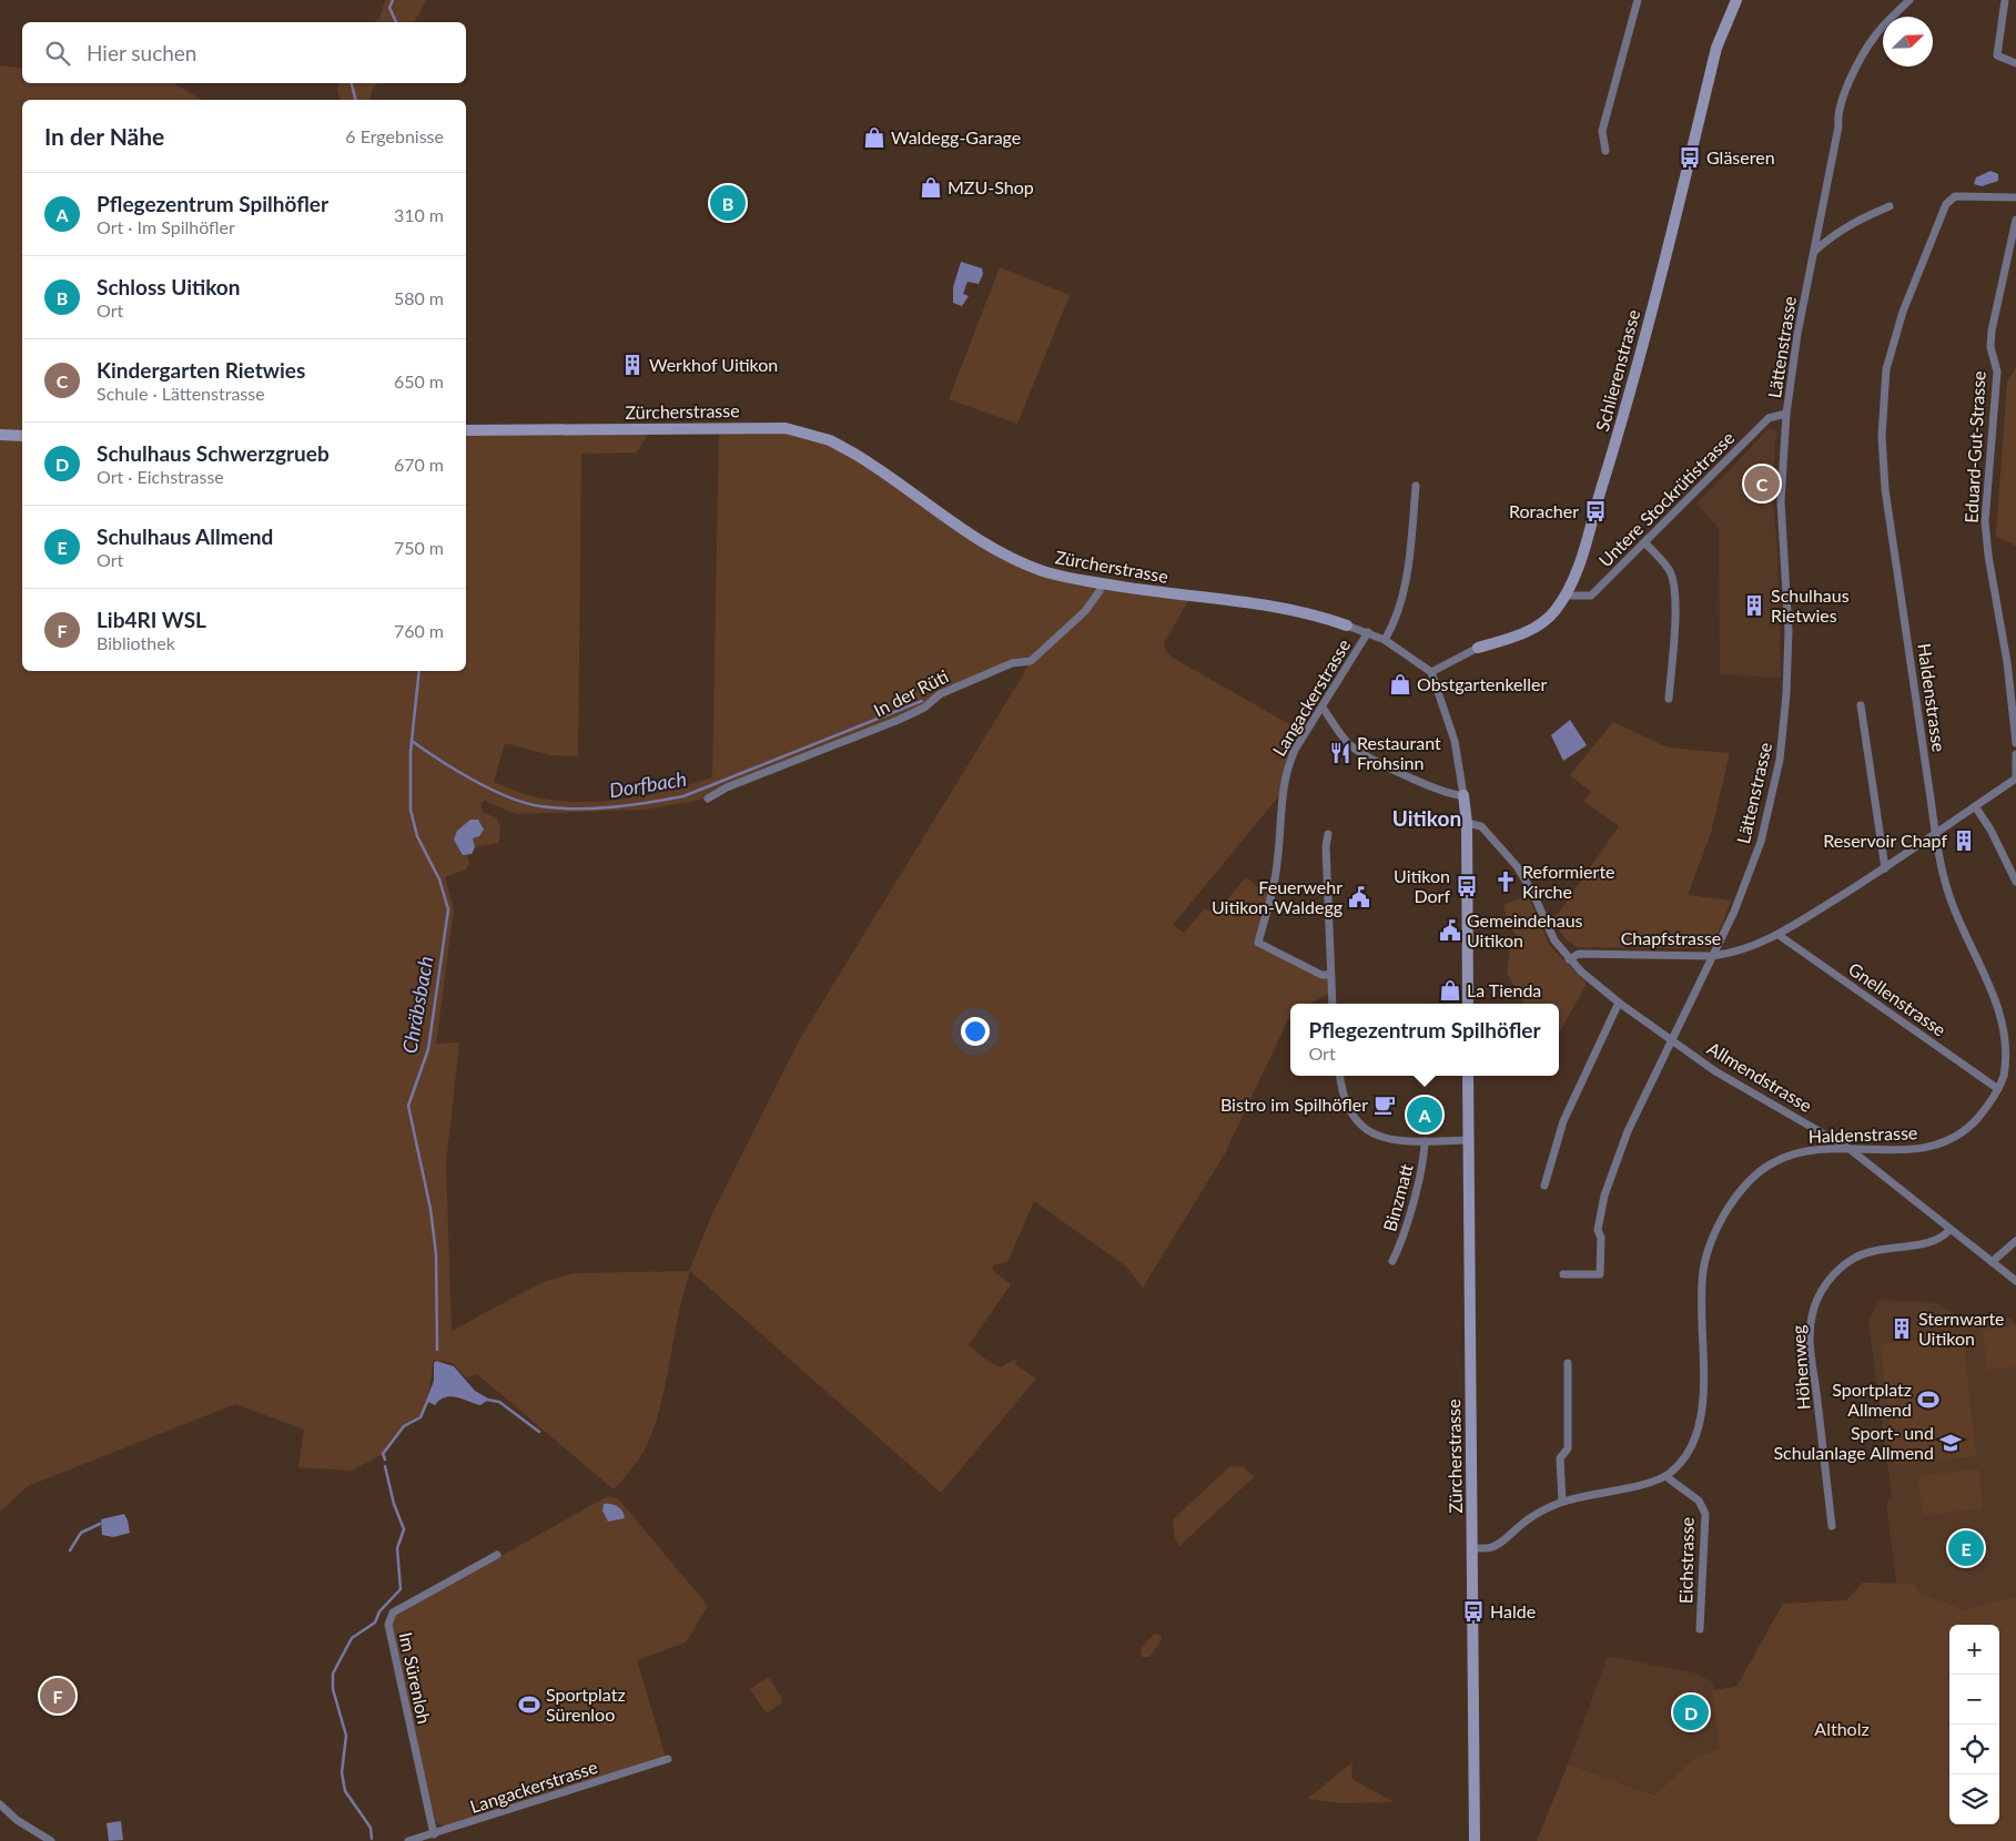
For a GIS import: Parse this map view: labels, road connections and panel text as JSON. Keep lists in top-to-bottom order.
{
  "streets": {
    "street": [
      "Lättenstrasse",
      "Schlierenstrasse",
      "Zürcherstrasse",
      "Eduard-Gut-Strasse",
      "Untere Stockrütistrasse",
      "In der Rüti",
      "Langackerstrasse",
      "Haldenstrasse",
      "Chapfstrasse",
      "Gnellenstrasse",
      "Allmendstrasse",
      "Binzmatt",
      "Höhenweg",
      "Eichstrasse",
      "Im Sürenloh"
    ]
  },
  "crossings": [
    ["Lättenstrasse", "Untere Stockrütistrasse"],
    ["Lättenstrasse", "Chapfstrasse"],
    ["Lättenstrasse", "Allmendstrasse"],
    ["Schlierenstrasse", "Zürcherstrasse"],
    ["Schlierenstrasse", "Untere Stockrütistrasse"],
    ["Zürcherstrasse", "In der Rüti"],
    ["Zürcherstrasse", "Langackerstrasse"],
    ["Zürcherstrasse", "Haldenstrasse"],
    ["Langackerstrasse", "Im Sürenloh"],
    ["Haldenstrasse", "Chapfstrasse"],
    ["Haldenstrasse", "Gnellenstrasse"],
    ["Haldenstrasse", "Allmendstrasse"],
    ["Haldenstrasse", "Eichstrasse"],
    ["Chapfstrasse", "Gnellenstrasse"],
    ["Chapfstrasse", "Allmendstrasse"],
    ["Allmendstrasse", "Höhenweg"]
  ],
  "districts": ["Uitikon"],
  "water": ["Dorfbach", "Chräbsbach"],
  "parks": ["Altholz"],
  "places": {
    "shop": [
      "Waldegg-Garage",
      "MZU-Shop",
      "Obstgartenkeller",
      "La Tienda"
    ],
    "bus stop": [
      "Gläseren",
      "Roracher",
      "Uitikon Dorf",
      "Halde"
    ],
    "building": [
      "Werkhof Uitikon",
      "Schulhaus Rietwies",
      "Reservoir Chapf",
      "Sternwarte Uitikon"
    ],
    "restaurant": ["Restaurant Frohsinn"],
    "church": ["Reformierte Kirche"],
    "public building": ["Feuerwehr Uitikon-Waldegg", "Gemeindehaus Uitikon"],
    "cafe": ["Bistro im Spilhöfler"],
    "sports": ["Sportplatz Allmend", "Sportplatz Sürenloo"],
    "school or university": ["Sport- und Schulanlage Allmend"]
  },
  "north": "top right",
  "page": {
    "search": "Hier suchen",
    "heading": ["In der Nähe", "6 Ergebnisse"],
    "list": [
      {
        "mark": "A",
        "name": "Pflegezentrum Spilhöfler",
        "note": "Ort · Im Spilhöfler",
        "value": "310 m"
      },
      {
        "mark": "B",
        "name": "Schloss Uitikon",
        "note": "Ort",
        "value": "580 m"
      },
      {
        "mark": "C",
        "name": "Kindergarten Rietwies",
        "note": "Schule · Lättenstrasse",
        "value": "650 m"
      },
      {
        "mark": "D",
        "name": "Schulhaus Schwerzgrueb",
        "note": "Ort · Eichstrasse",
        "value": "670 m"
      },
      {
        "mark": "E",
        "name": "Schulhaus Allmend",
        "note": "Ort",
        "value": "750 m"
      },
      {
        "mark": "F",
        "name": "Lib4RI WSL",
        "note": "Bibliothek",
        "value": "760 m"
      }
    ],
    "pins": [
      "B",
      "C",
      "A",
      "E",
      "F",
      "D"
    ],
    "popup": ["Pflegezentrum Spilhöfler", "Ort"],
    "map_buttons": ["+", "−"]
  }
}
